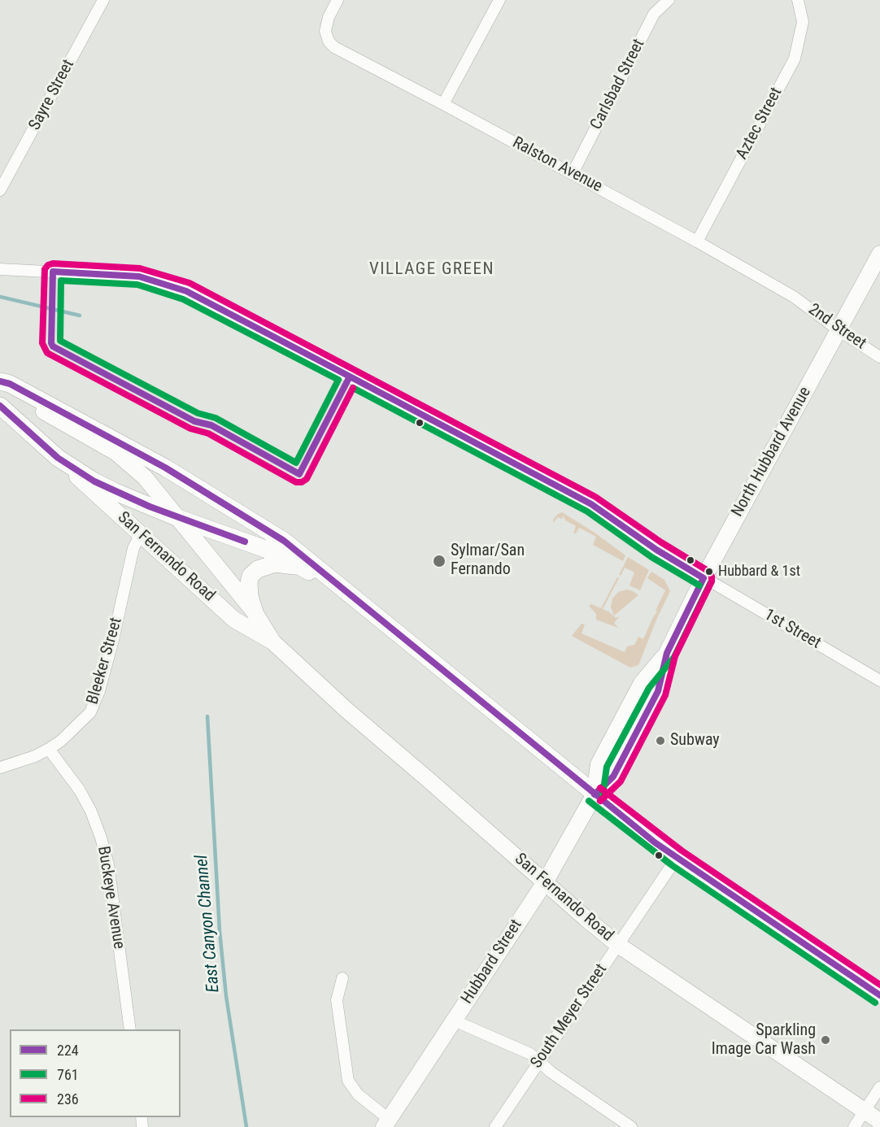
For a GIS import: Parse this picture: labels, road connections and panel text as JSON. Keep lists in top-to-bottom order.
{
  "streets": {
    "main road": ["North Hubbard Avenue", "San Fernando Road", "Hubbard Street"],
    "street": [
      "Carlsbad Street",
      "Sayre Street",
      "Aztec Street",
      "Ralston Avenue",
      "2nd Street",
      "1st Street",
      "Bleeker Street",
      "Buckeye Avenue",
      "South Meyer Street"
    ]
  },
  "crossings": [
    ["Carlsbad Street", "Ralston Avenue"],
    ["Aztec Street", "Ralston Avenue"],
    ["Ralston Avenue", "2nd Street"],
    ["2nd Street", "North Hubbard Avenue"],
    ["North Hubbard Avenue", "1st Street"],
    ["North Hubbard Avenue", "Hubbard Street"],
    ["San Fernando Road", "Bleeker Street"],
    ["San Fernando Road", "Hubbard Street"],
    ["San Fernando Road", "South Meyer Street"],
    ["Bleeker Street", "Buckeye Avenue"]
  ],
  "districts": ["VILLAGE GREEN"],
  "water": ["East Canyon Channel"],
  "places": [
    "Sylmar/San Fernando",
    "Hubbard & 1st",
    "Subway",
    "Sparkling Image Car Wash"
  ],
  "lines": ["transit line 236", "transit line 224", "transit line 761"],
  "legend": ["224", "761", "236"]
}
